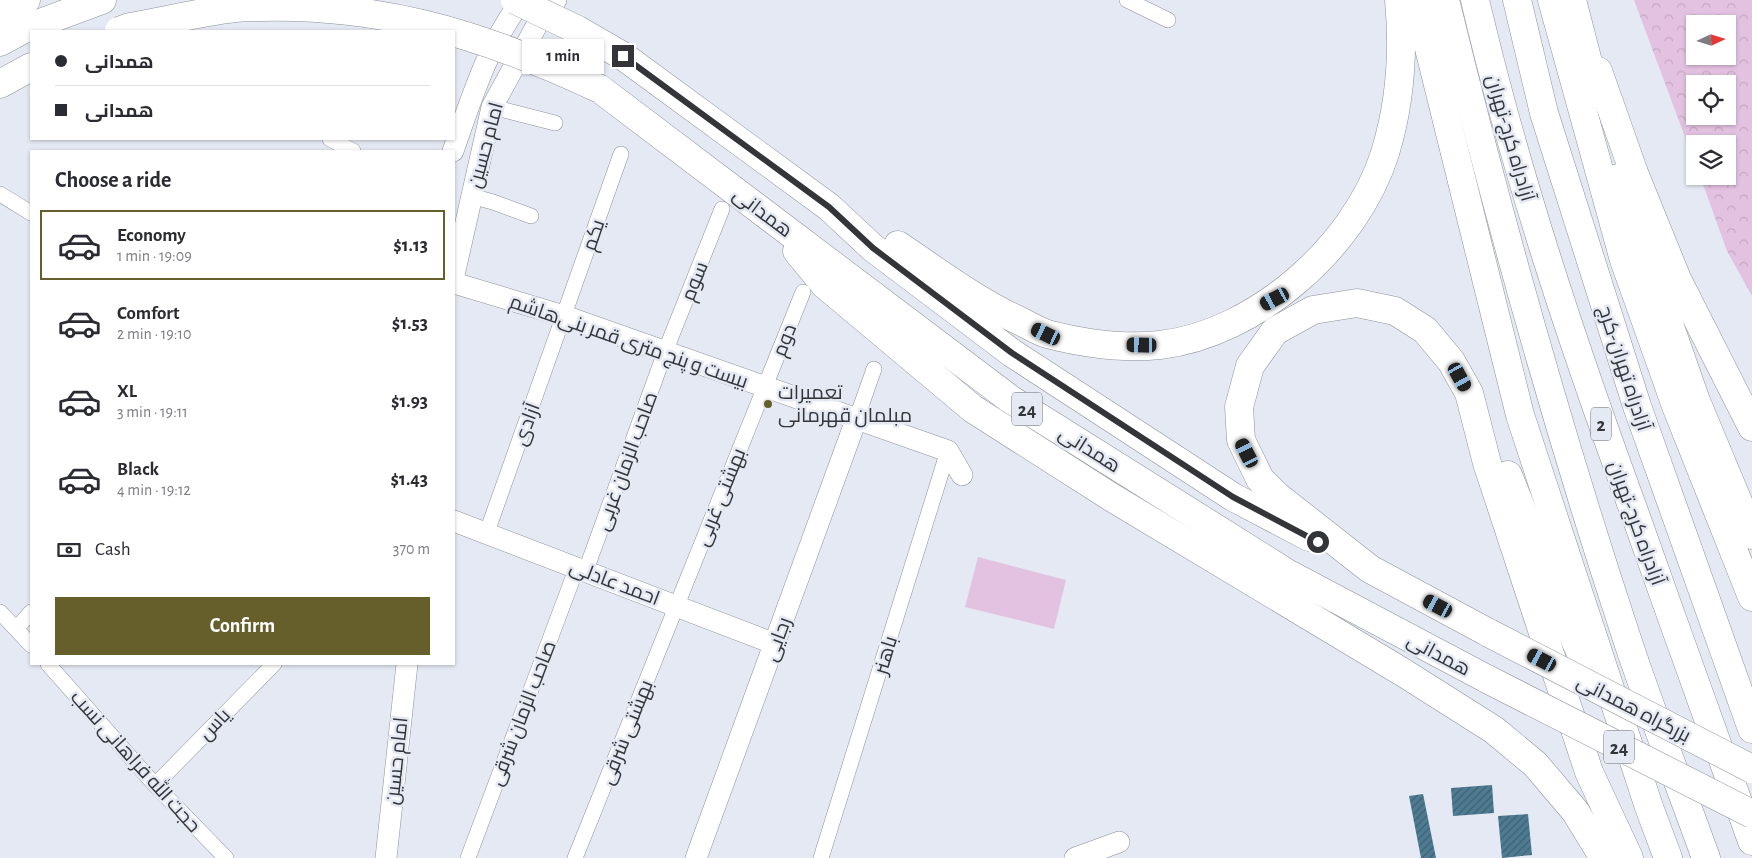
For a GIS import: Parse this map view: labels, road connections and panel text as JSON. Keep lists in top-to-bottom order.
{
  "streets": {
    "highway": [
      "آزادراه کرج-تهران",
      "همدانی",
      "آزادراه تهران-کرج",
      "24",
      "2",
      "بزرگراه همدانی"
    ],
    "street": [
      "امام حسین",
      "یکم",
      "سوم",
      "دوم",
      "بیست و پنج متری قمر بنی‌هاشم",
      "آزادی",
      "صاحب الزمان غربی",
      "بهشتی غربی",
      "احمد عادلی",
      "رجایی",
      "باهنر",
      "صاحب الزمان شرقی",
      "یاس",
      "بهشتی شرقی",
      "حجت الله فراهانی نسب"
    ]
  },
  "crossings": [
    ["همدانی", "بزرگراه همدانی"],
    ["یکم", "بیست و پنج متری قمر بنی‌هاشم"],
    ["یکم", "آزادی"],
    ["سوم", "بیست و پنج متری قمر بنی‌هاشم"],
    ["سوم", "صاحب الزمان غربی"],
    ["دوم", "بیست و پنج متری قمر بنی‌هاشم"],
    ["دوم", "بهشتی غربی"],
    ["بیست و پنج متری قمر بنی‌هاشم", "آزادی"],
    ["بیست و پنج متری قمر بنی‌هاشم", "صاحب الزمان غربی"],
    ["بیست و پنج متری قمر بنی‌هاشم", "بهشتی غربی"],
    ["بیست و پنج متری قمر بنی‌هاشم", "رجایی"],
    ["بیست و پنج متری قمر بنی‌هاشم", "باهنر"],
    ["آزادی", "احمد عادلی"],
    ["صاحب الزمان غربی", "احمد عادلی"],
    ["صاحب الزمان غربی", "صاحب الزمان شرقی"],
    ["بهشتی غربی", "احمد عادلی"],
    ["بهشتی غربی", "بهشتی شرقی"],
    ["احمد عادلی", "رجایی"],
    ["احمد عادلی", "صاحب الزمان شرقی"],
    ["احمد عادلی", "بهشتی شرقی"],
    ["یاس", "حجت الله فراهانی نسب"]
  ],
  "places": ["تعمیرات مبلمان قهرمانی"],
  "north": "right",
  "page": {
    "banner": ["همدانی", "همدانی"],
    "bubble": "1 min",
    "heading": "Choose a ride",
    "list": [
      {
        "name": "Economy",
        "note": "1 min · 19:09",
        "value": "$1.13"
      },
      {
        "name": "Comfort",
        "note": "2 min · 19:10",
        "value": "$1.53"
      },
      {
        "name": "XL",
        "note": "3 min · 19:11",
        "value": "$1.93"
      },
      {
        "name": "Black",
        "note": "4 min · 19:12",
        "value": "$1.43"
      }
    ],
    "pay": ["Cash", "370 m"],
    "buttons": "Confirm"
  }
}
